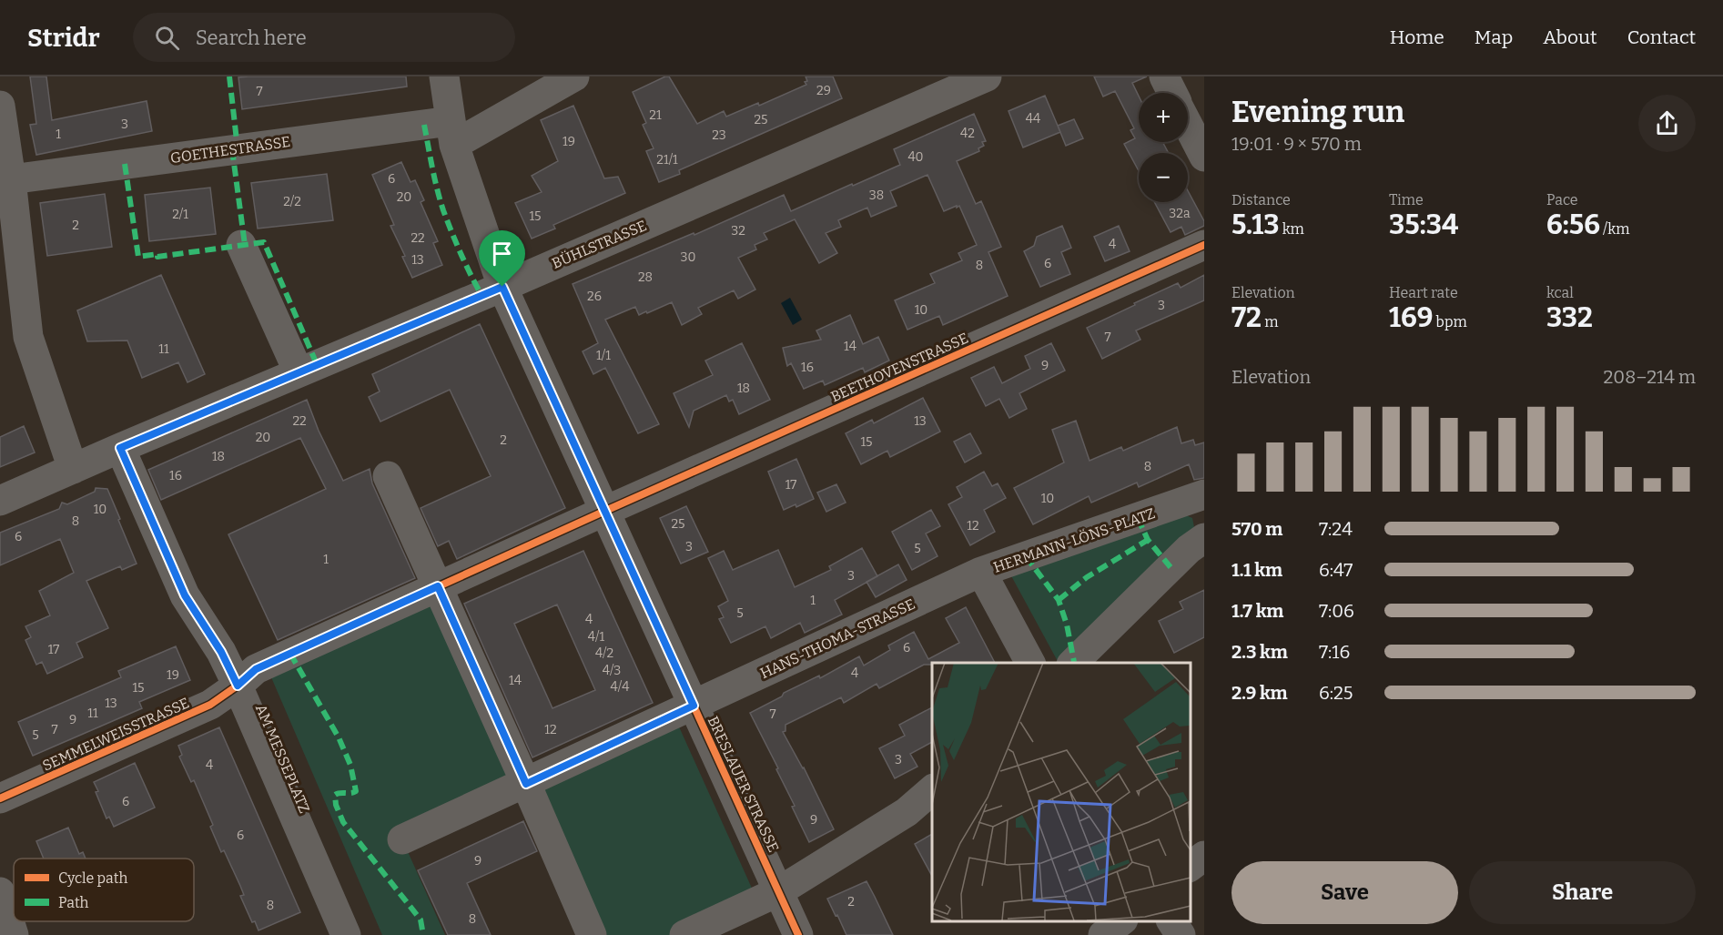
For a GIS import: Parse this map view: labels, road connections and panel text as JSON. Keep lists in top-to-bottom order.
{
  "streets": {
    "street": [
      "GOETHESTRASSE",
      "BÜHLSTRASSE",
      "BEETHOVENSTRASSE",
      "HERMANN-LÖNS-PLATZ",
      "HANS-THOMA-STRASSE",
      "SEMMELWEISSTRASSE",
      "AM MESSEPLATZ",
      "BRESLAUER STRASSE"
    ]
  },
  "crossings": [
    ["GOETHESTRASSE", "BRESLAUER STRASSE"],
    ["BÜHLSTRASSE", "AM MESSEPLATZ"],
    ["BÜHLSTRASSE", "BRESLAUER STRASSE"],
    ["BEETHOVENSTRASSE", "SEMMELWEISSTRASSE"],
    ["BEETHOVENSTRASSE", "BRESLAUER STRASSE"],
    ["HERMANN-LÖNS-PLATZ", "HANS-THOMA-STRASSE"],
    ["HANS-THOMA-STRASSE", "BRESLAUER STRASSE"],
    ["SEMMELWEISSTRASSE", "AM MESSEPLATZ"]
  ],
  "house_numbers": [
    "29",
    "7",
    "21",
    "44",
    "25",
    "3",
    "42",
    "1",
    "23",
    "19",
    "40",
    "21/1",
    "6",
    "38",
    "20",
    "2/2",
    "32a",
    "2/1",
    "15",
    "2",
    "32",
    "22",
    "4",
    "30",
    "13",
    "6",
    "8",
    "28",
    "26",
    "3",
    "10",
    "7",
    "14",
    "11",
    "1/1",
    "9",
    "16",
    "18",
    "22",
    "13",
    "20",
    "2",
    "15",
    "18",
    "8",
    "16",
    "17",
    "10",
    "10",
    "8",
    "25",
    "12",
    "6",
    "3",
    "5",
    "1",
    "3",
    "1",
    "5",
    "4",
    "4/1",
    "6",
    "17",
    "4/2",
    "4/3",
    "4",
    "19",
    "14",
    "4/4",
    "15",
    "13",
    "11",
    "7",
    "9",
    "7",
    "12",
    "5",
    "3",
    "4",
    "6",
    "9",
    "6",
    "9",
    "2",
    "8",
    "8"
  ],
  "legend": ["Cycle path", "Path"],
  "page": {
    "header": "Stridr",
    "search": "Search here",
    "nav": [
      "Home",
      "Map",
      "About",
      "Contact"
    ],
    "heading": ["Evening run", "19:01 · 9 × 570 m"],
    "map_buttons": ["+", "−"],
    "stats": [
      ["Distance", "5.13 km"],
      ["Time", "35:34"],
      ["Pace", "6:56 /km"],
      ["Elevation", "72 m"],
      ["Heart rate", "169 bpm"],
      ["kcal", "332"]
    ],
    "chart": ["Elevation", "208–214 m"],
    "list": [
      {
        "name": "570 m",
        "note": "7:24"
      },
      {
        "name": "1.1 km",
        "note": "6:47"
      },
      {
        "name": "1.7 km",
        "note": "7:06"
      },
      {
        "name": "2.3 km",
        "note": "7:16"
      },
      {
        "name": "2.9 km",
        "note": "6:25"
      }
    ],
    "buttons": ["Save", "Share"]
  }
}
